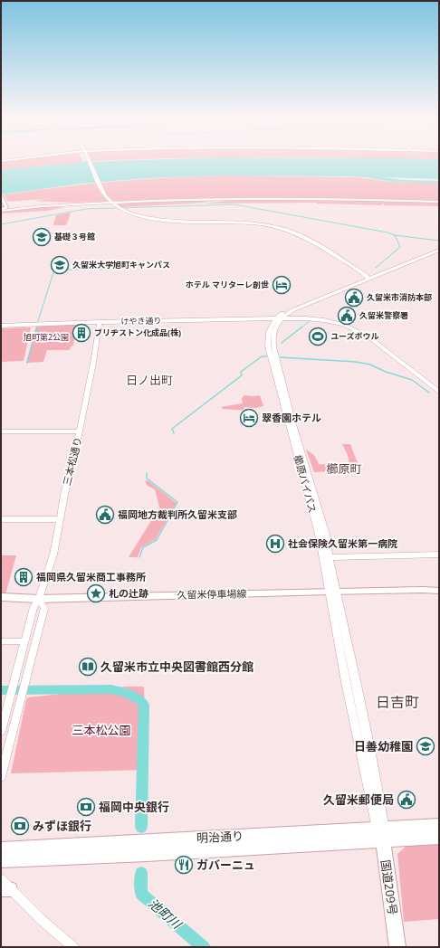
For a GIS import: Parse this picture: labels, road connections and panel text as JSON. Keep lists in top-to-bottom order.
{
  "streets": {
    "highway": ["明治通り", "国道209号"],
    "main road": ["久留米停車場線"],
    "street": ["けやき通り", "三本松通り", "櫛原バイパス"]
  },
  "crossings": [
    ["けやき通り", "三本松通り"],
    ["けやき通り", "櫛原バイパス"],
    ["三本松通り", "久留米停車場線"],
    ["櫛原バイパス", "久留米停車場線"],
    ["櫛原バイパス", "明治通り"],
    ["櫛原バイパス", "国道209号"],
    ["明治通り", "国道209号"]
  ],
  "districts": ["日ノ出町", "櫛原町", "日吉町"],
  "water": ["池町川"],
  "parks": ["旭町第2公園", "三本松公園"],
  "places": {
    "school or university": ["基礎３号館", "久留米大学旭町キャンパス", "日善幼稚園"],
    "hotel": ["ホテル マリターレ創世", "翠香園ホテル"],
    "public building": [
      "久留米市消防本部",
      "久留米警察署",
      "福岡地方裁判所久留米支部",
      "久留米郵便局"
    ],
    "building": ["ブリヂストン化成品(株)", "福岡県久留米商工事務所"],
    "sports": ["ユーズボウル"],
    "hospital": ["社会保険久留米第一病院"],
    "place": ["札の辻跡"],
    "library": ["久留米市立中央図書館西分館"],
    "bank": ["福岡中央銀行", "みずほ銀行"],
    "restaurant": ["ガバーニュ"]
  }
}
